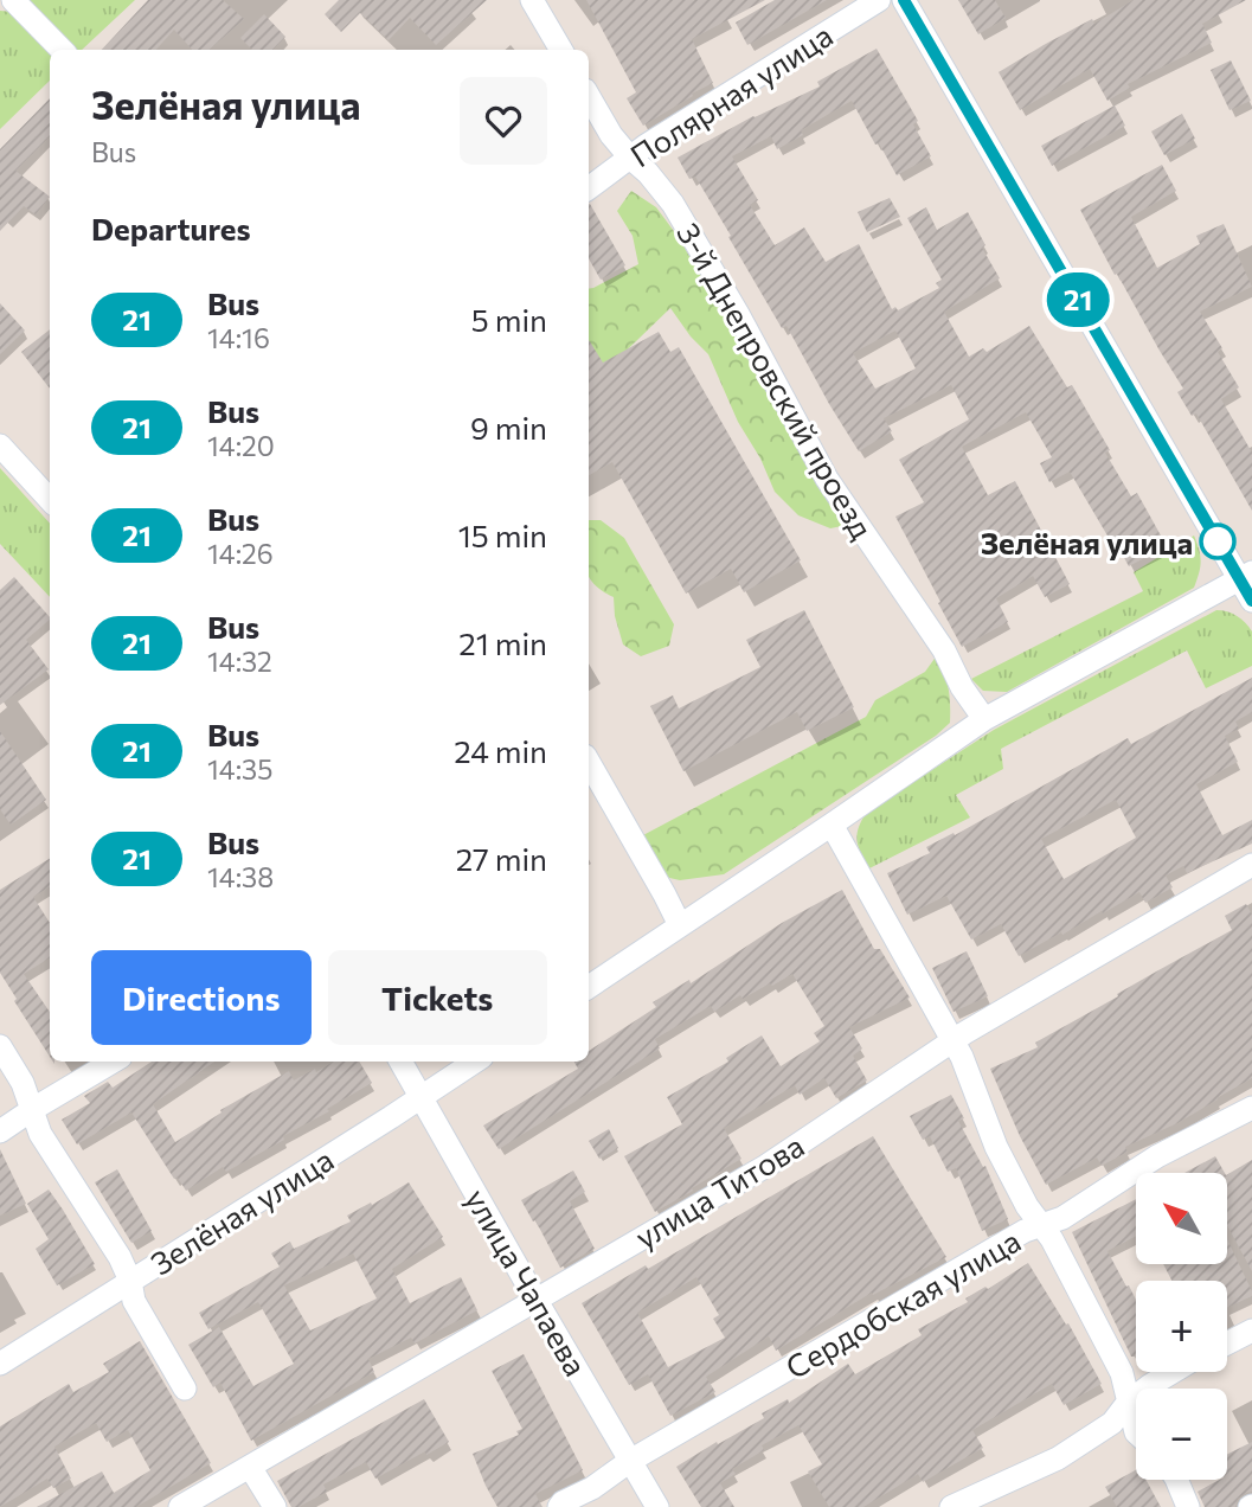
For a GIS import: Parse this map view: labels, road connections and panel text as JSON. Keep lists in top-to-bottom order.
{
  "streets": {
    "street": [
      "Полярная улица",
      "3-й Днепровский проезд",
      "улица Титова",
      "Зелёная улица",
      "улица Чапаева",
      "Сердобская улица"
    ]
  },
  "crossings": [
    ["Полярная улица", "3-й Днепровский проезд"],
    ["улица Титова", "улица Чапаева"],
    ["Зелёная улица", "улица Чапаева"],
    ["улица Чапаева", "Сердобская улица"]
  ],
  "places": ["Зелёная улица"],
  "lines": ["bus line 21"],
  "north": "top left",
  "page": {
    "on_map": "21",
    "heading": [
      ["Зелёная улица", "Bus"],
      "Departures"
    ],
    "list": [
      {
        "mark": "21",
        "name": "Bus",
        "note": "14:16",
        "value": "5 min"
      },
      {
        "mark": "21",
        "name": "Bus",
        "note": "14:20",
        "value": "9 min"
      },
      {
        "mark": "21",
        "name": "Bus",
        "note": "14:26",
        "value": "15 min"
      },
      {
        "mark": "21",
        "name": "Bus",
        "note": "14:32",
        "value": "21 min"
      },
      {
        "mark": "21",
        "name": "Bus",
        "note": "14:35",
        "value": "24 min"
      },
      {
        "mark": "21",
        "name": "Bus",
        "note": "14:38",
        "value": "27 min"
      }
    ],
    "buttons": ["Directions", "Tickets"],
    "map_buttons": ["+", "−"]
  }
}
